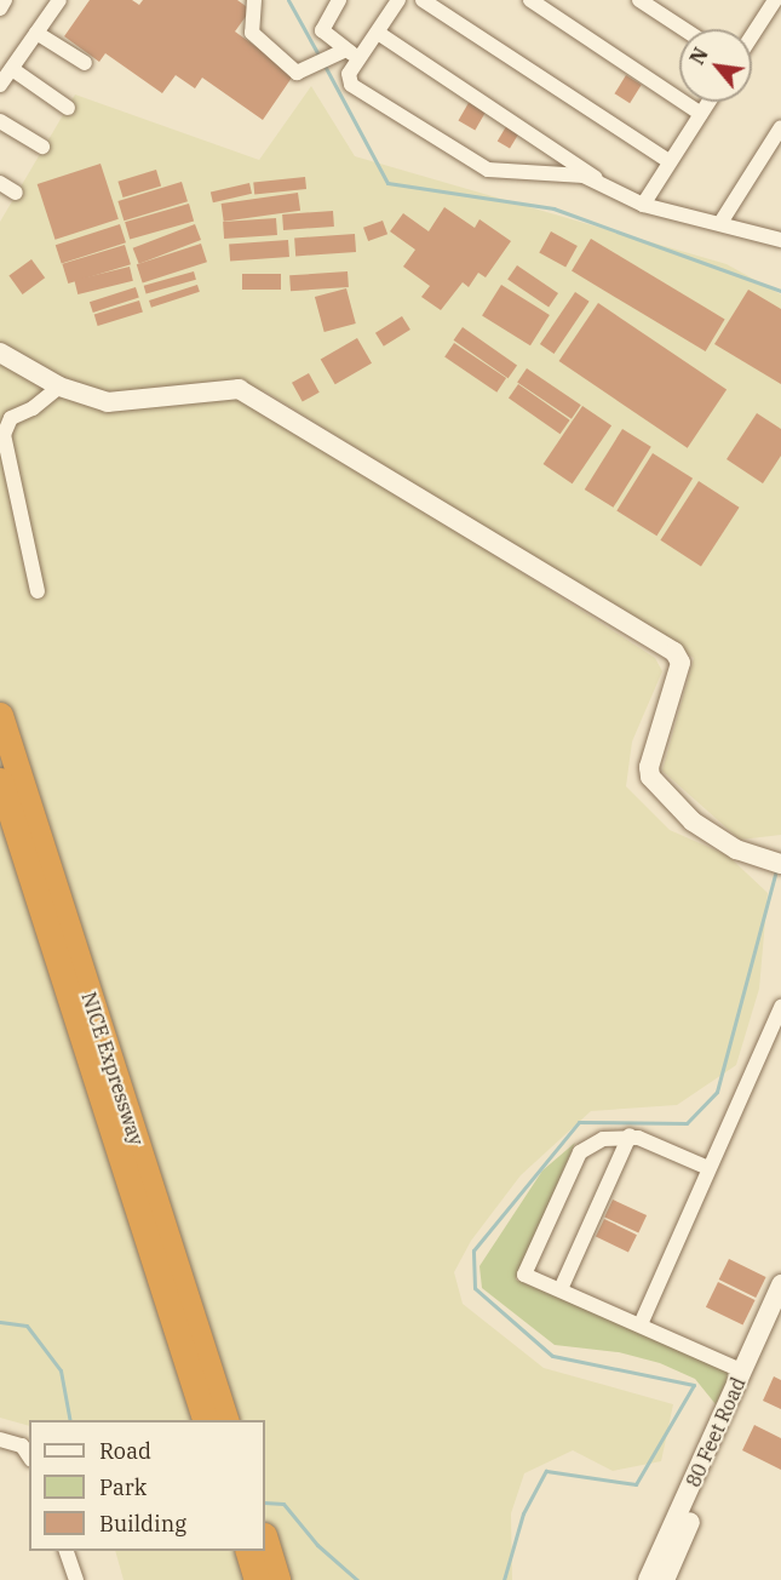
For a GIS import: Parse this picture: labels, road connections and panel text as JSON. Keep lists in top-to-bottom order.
{
  "streets": {
    "highway": ["NICE Expressway"],
    "street": ["80 Feet Road"]
  },
  "legend": ["Road", "Park", "Building"],
  "north": "top left"
}
